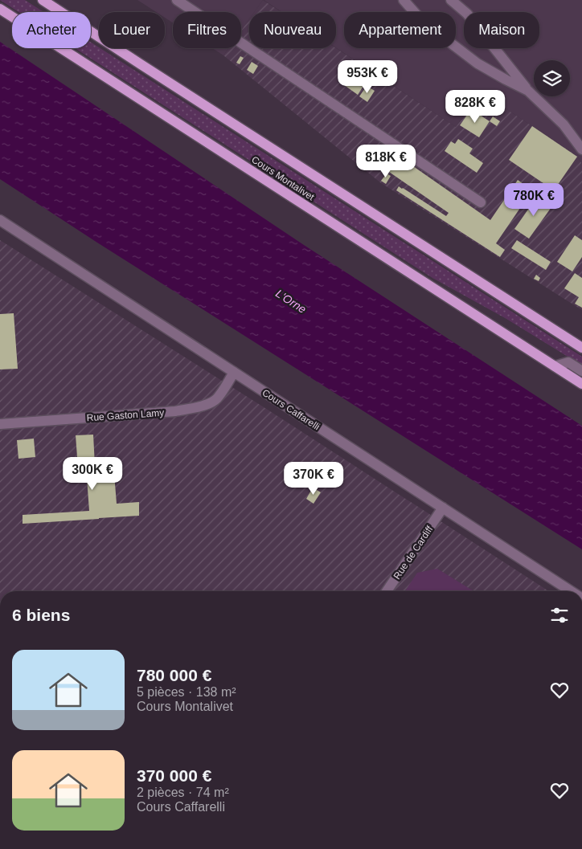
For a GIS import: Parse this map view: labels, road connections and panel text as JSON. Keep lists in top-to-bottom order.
{
  "streets": {
    "main road": ["Cours Montalivet"],
    "street": ["Cours Caffarelli", "Rue Gaston Lamy", "Rue de Cardiff"]
  },
  "crossings": [
    ["Cours Caffarelli", "Rue Gaston Lamy"],
    ["Cours Caffarelli", "Rue de Cardiff"]
  ],
  "water": ["L'Orne"],
  "page": {
    "chip": [
      "Acheter",
      "Louer",
      "Filtres",
      "Nouveau",
      "Appartement",
      "Maison"
    ],
    "price": [
      "953K €",
      "828K €",
      "818K €",
      "780K €",
      "300K €",
      "370K €"
    ],
    "heading": "6 biens",
    "list": [
      {
        "name": "780 000 €",
        "note": "5 pièces · 138 m² · Cours Montalivet"
      },
      {
        "name": "370 000 €",
        "note": "2 pièces · 74 m² · Cours Caffarelli"
      }
    ]
  }
}
